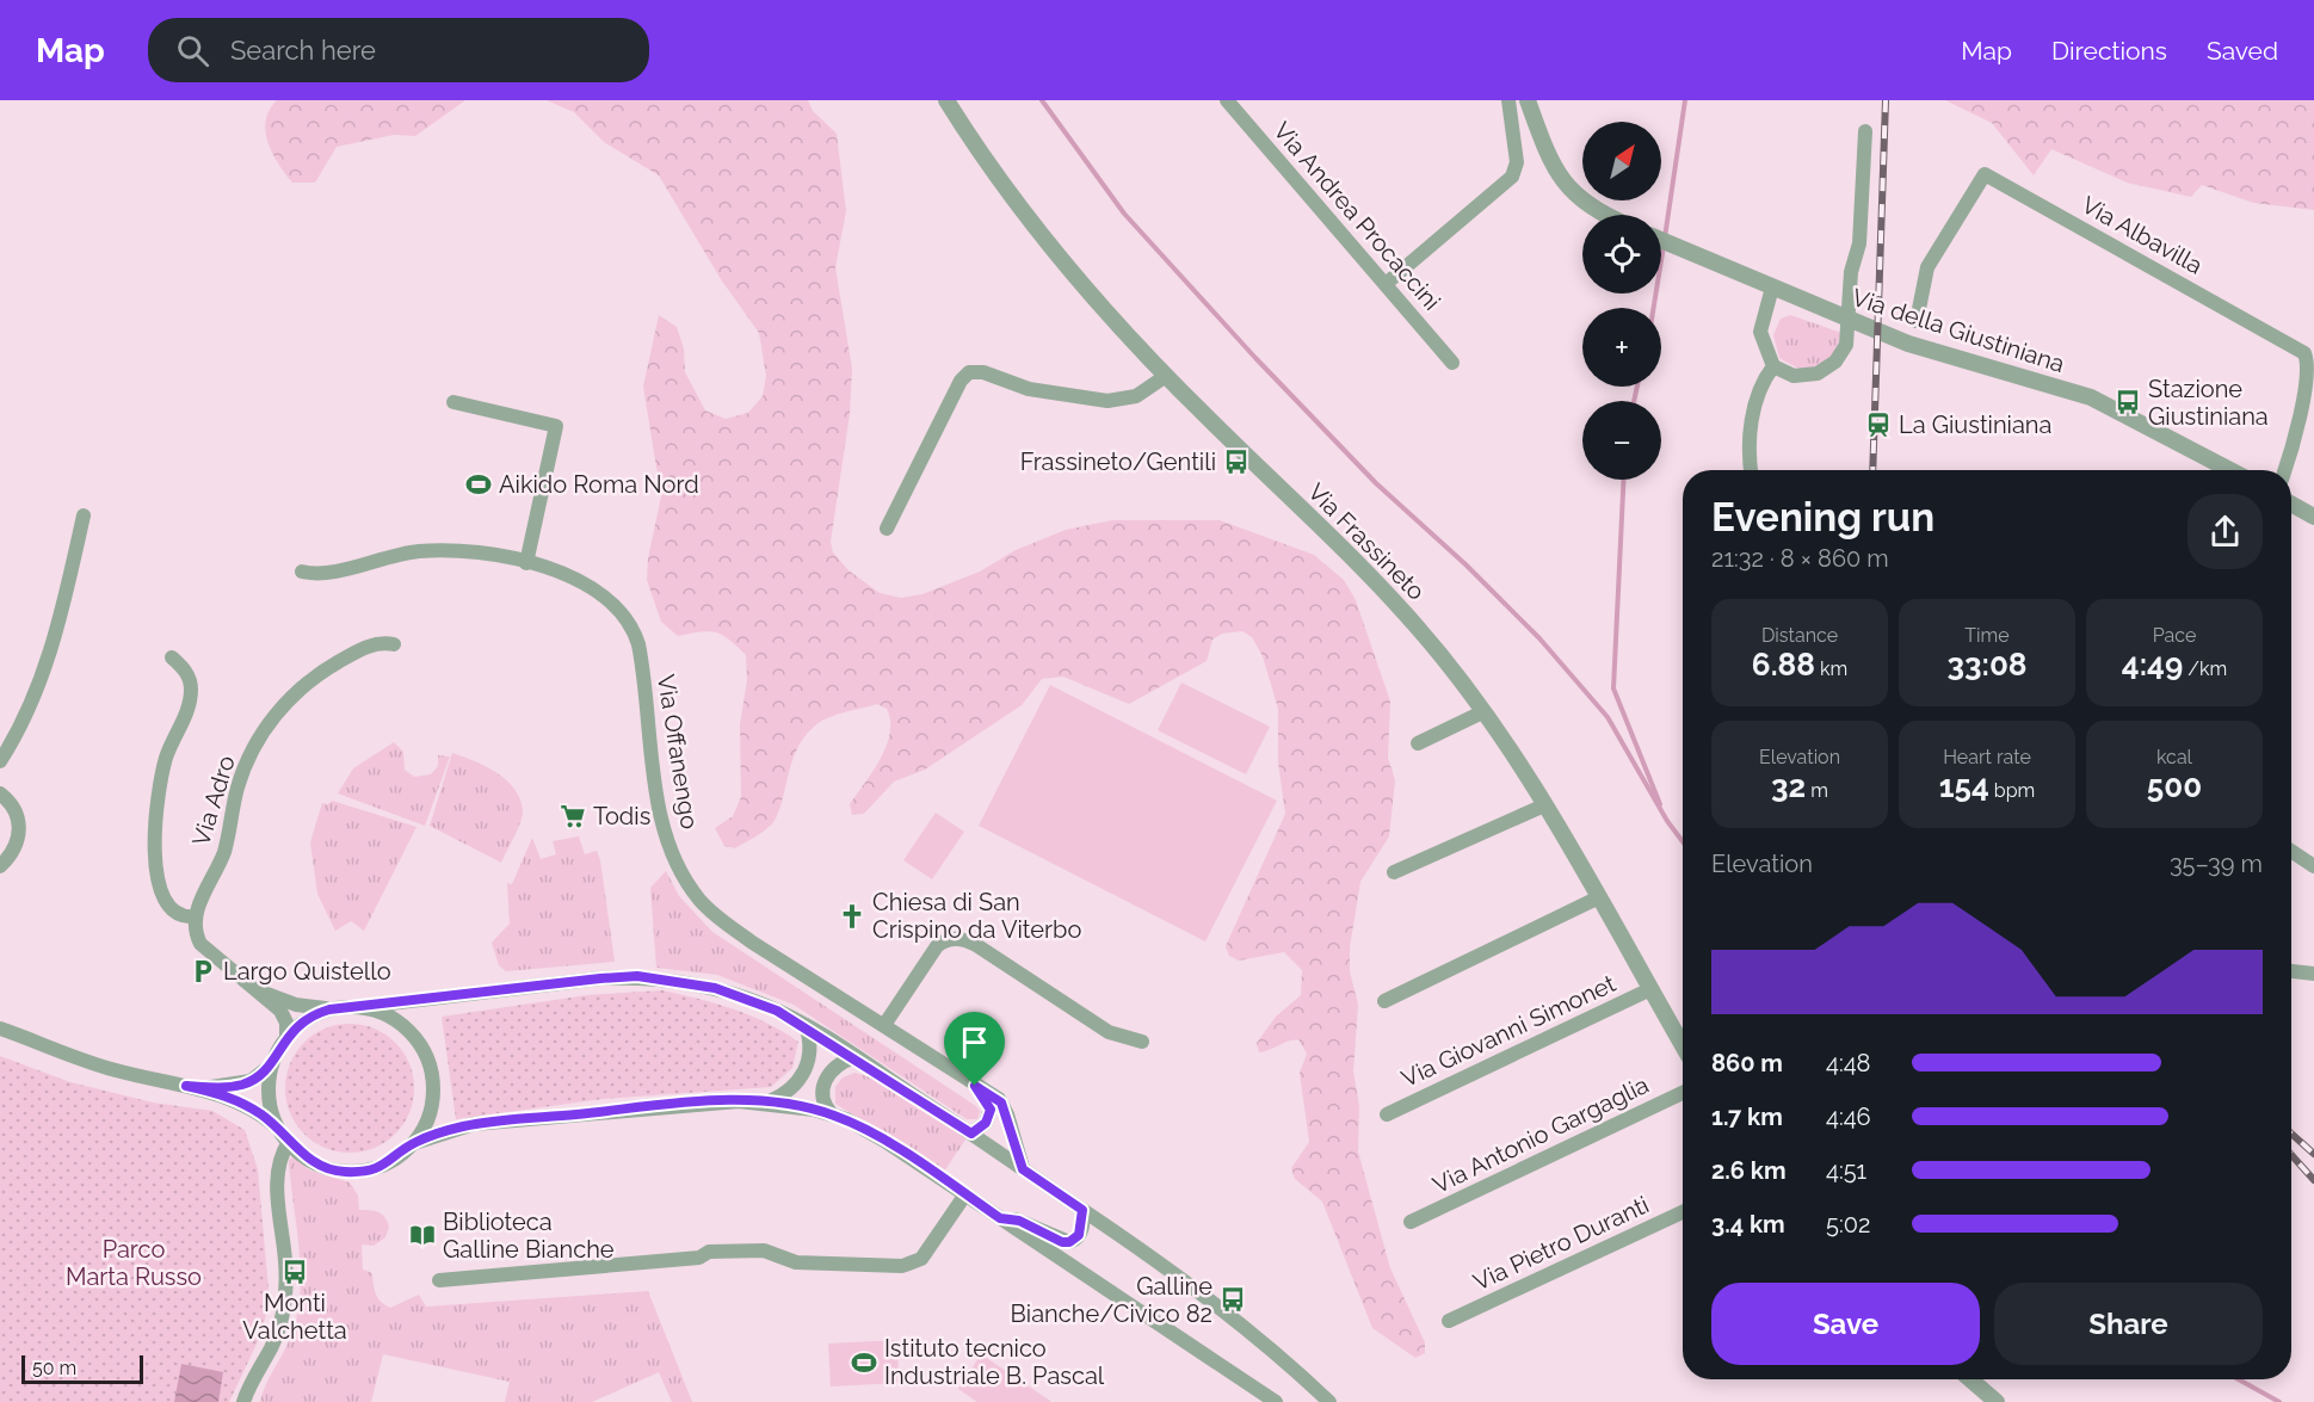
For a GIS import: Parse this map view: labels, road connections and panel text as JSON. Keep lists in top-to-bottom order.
{
  "streets": {
    "street": [
      "Via Andrea Procaccini",
      "Via Albavilla",
      "Via della Giustiniana",
      "Via Frassineto",
      "Via Offanengo",
      "Via Adro",
      "Via Giovanni Simonet",
      "Via Antonio Gargaglia",
      "Via Pietro Duranti"
    ]
  },
  "crossings": [
    ["Via Frassineto", "Via Giovanni Simonet"]
  ],
  "parks": ["Parco Marta Russo"],
  "places": {
    "bus stop": [
      "Stazione Giustiniana",
      "Frassineto/Gentili",
      "Monti Valchetta",
      "Galline Bianche/Civico 82"
    ],
    "station": ["La Giustiniana"],
    "sports": ["Aikido Roma Nord", "Istituto tecnico Industriale B. Pascal"],
    "supermarket": ["Todis"],
    "church": ["Chiesa di San Crispino da Viterbo"],
    "parking": ["Largo Quistello"],
    "library": ["Biblioteca Galline Bianche"]
  },
  "scale_bar": "50 m",
  "north": "top right",
  "page": {
    "header": "Map",
    "search": "Search here",
    "nav": ["Map", "Directions", "Saved"],
    "map_buttons": ["+", "−"],
    "heading": ["Evening run", "21:32 · 8 × 860 m"],
    "stats": [
      ["Distance", "6.88 km"],
      ["Time", "33:08"],
      ["Pace", "4:49 /km"],
      ["Elevation", "32 m"],
      ["Heart rate", "154 bpm"],
      ["kcal", "500"]
    ],
    "chart": ["Elevation", "35–39 m"],
    "list": [
      {
        "name": "860 m",
        "note": "4:48"
      },
      {
        "name": "1.7 km",
        "note": "4:46"
      },
      {
        "name": "2.6 km",
        "note": "4:51"
      },
      {
        "name": "3.4 km",
        "note": "5:02"
      }
    ],
    "buttons": ["Save", "Share"],
    "scale": "50 m"
  }
}
